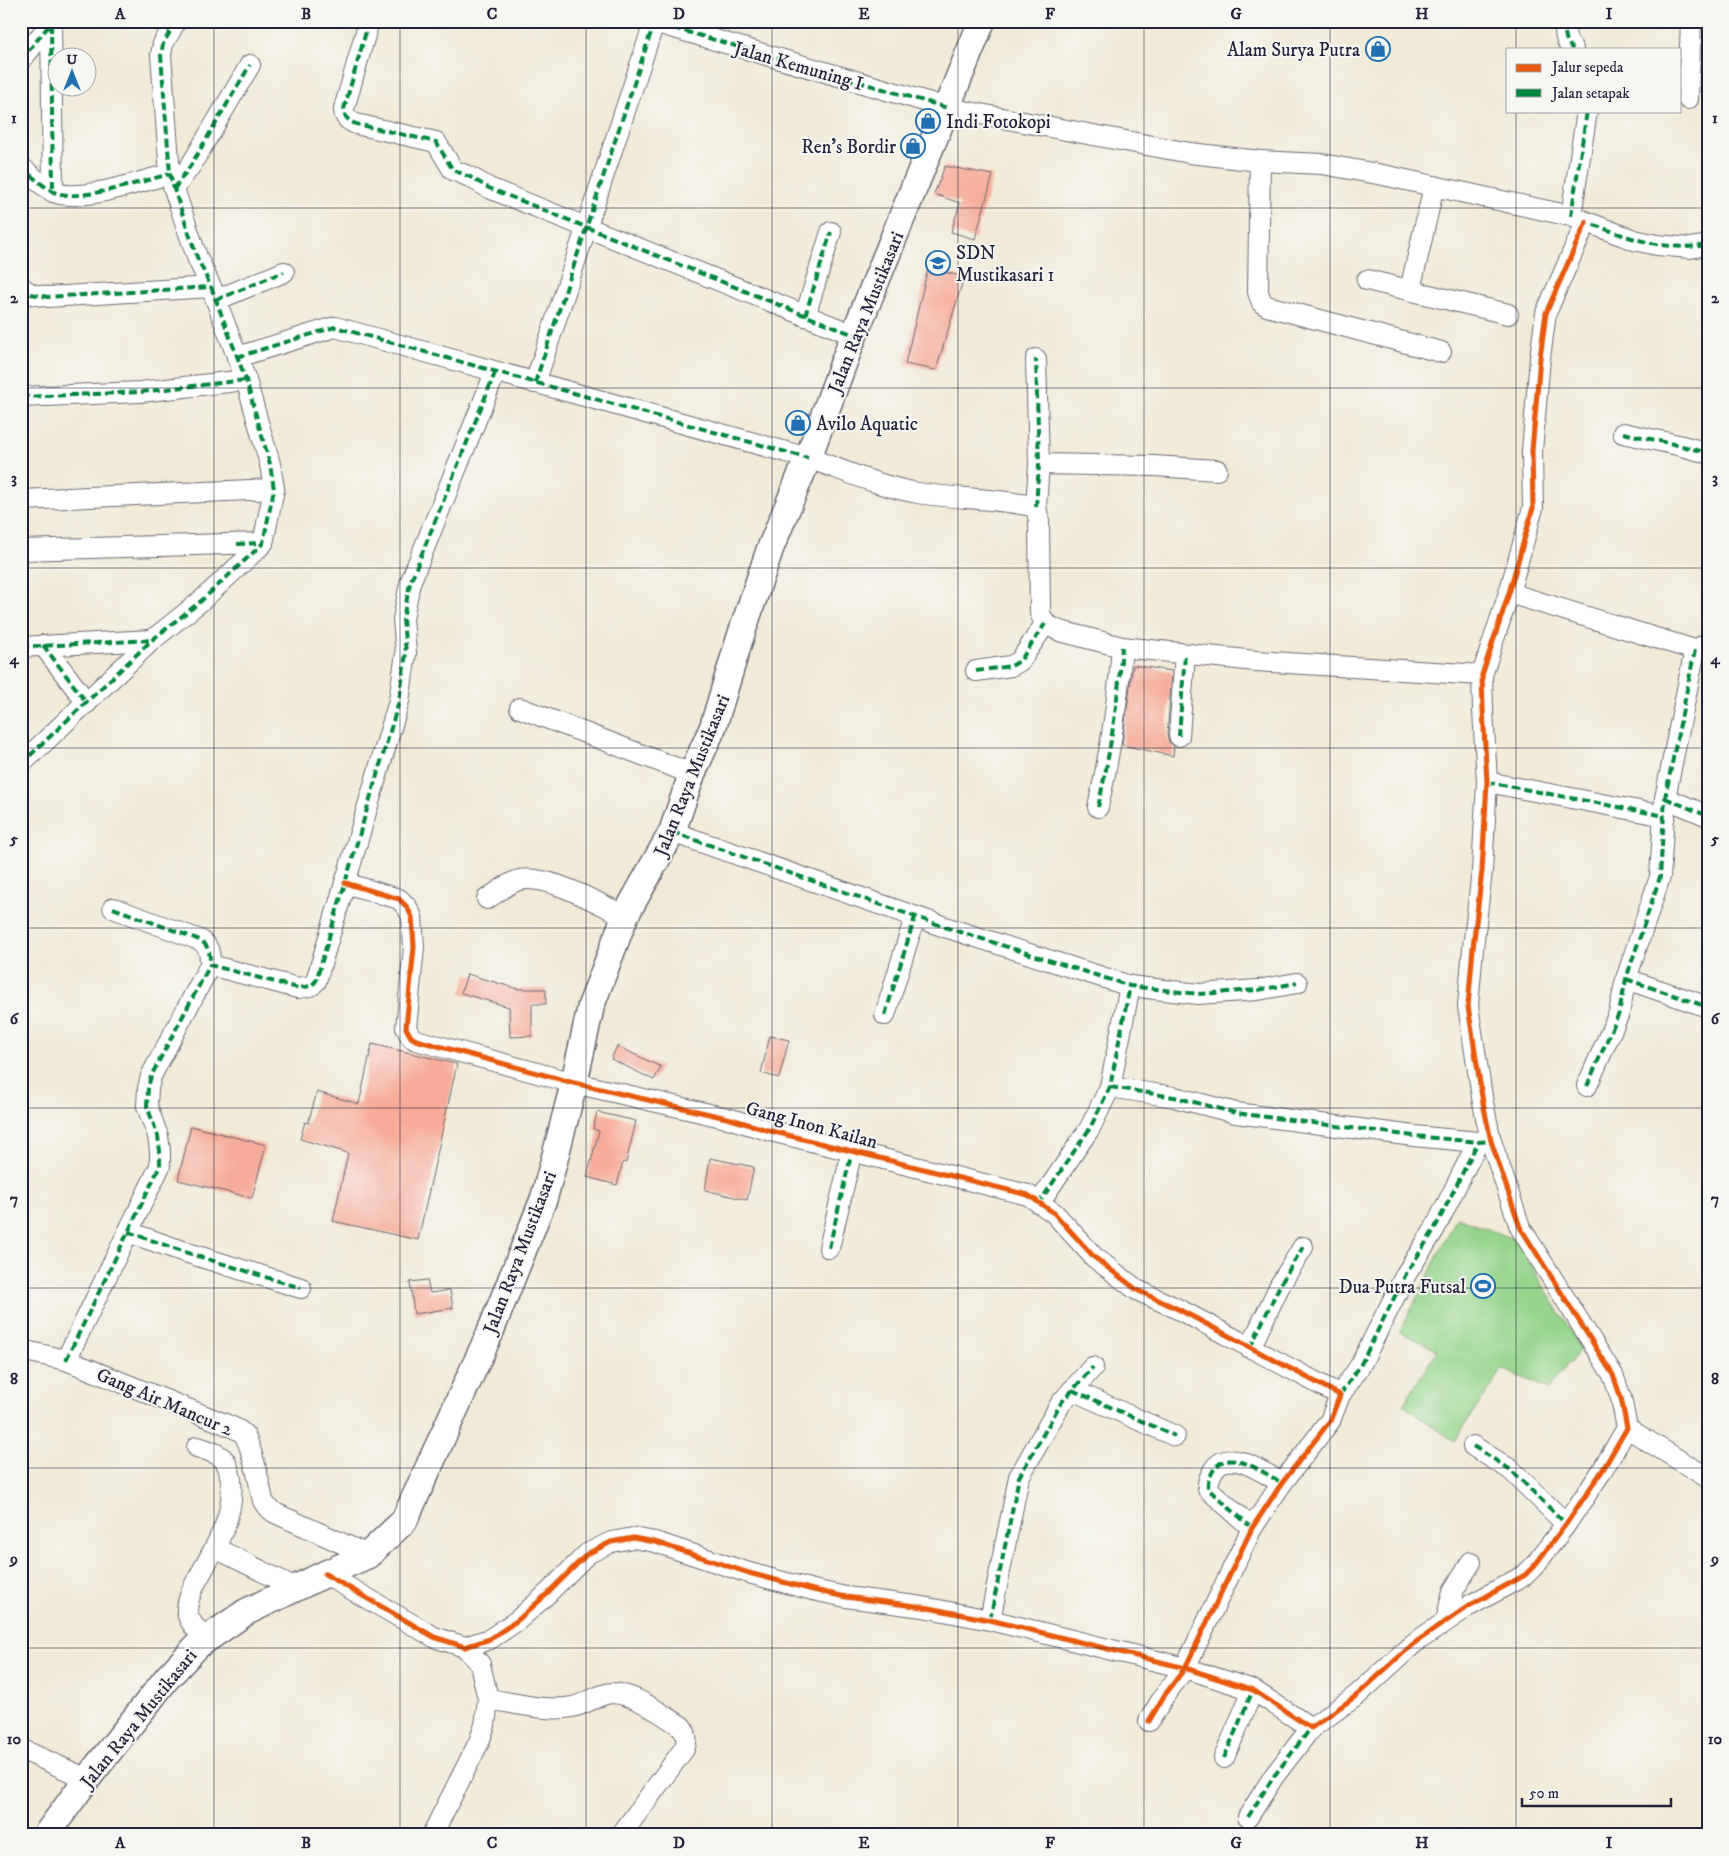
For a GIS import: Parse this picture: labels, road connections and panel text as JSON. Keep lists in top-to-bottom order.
{
  "streets": {
    "main road": ["Jalan Raya Mustikasari"],
    "street": ["Jalan Kemuning I", "Gang Inon Kailan", "Gang Air Mancur 2"]
  },
  "crossings": [
    ["Jalan Kemuning I", "Jalan Raya Mustikasari"],
    ["Jalan Raya Mustikasari", "Gang Inon Kailan"],
    ["Jalan Raya Mustikasari", "Gang Air Mancur 2"]
  ],
  "places": {
    "shop": [
      "Alam Surya Putra",
      "Indi Fotokopi",
      "Ren's Bordir",
      "Avilo Aquatic"
    ],
    "school or university": ["SDN Mustikasari 1"],
    "sports": ["Dua Putra Futsal"]
  },
  "legend": ["Jalur sepeda", "Jalan setapak"],
  "scale_bar": "50 m",
  "north": "top",
  "grid": {
    "columns": [
      "A",
      "B",
      "C",
      "D",
      "E",
      "F",
      "G",
      "H",
      "I"
    ],
    "rows": [
      "1",
      "2",
      "3",
      "4",
      "5",
      "6",
      "7",
      "8",
      "9",
      "10"
    ]
  }
}
